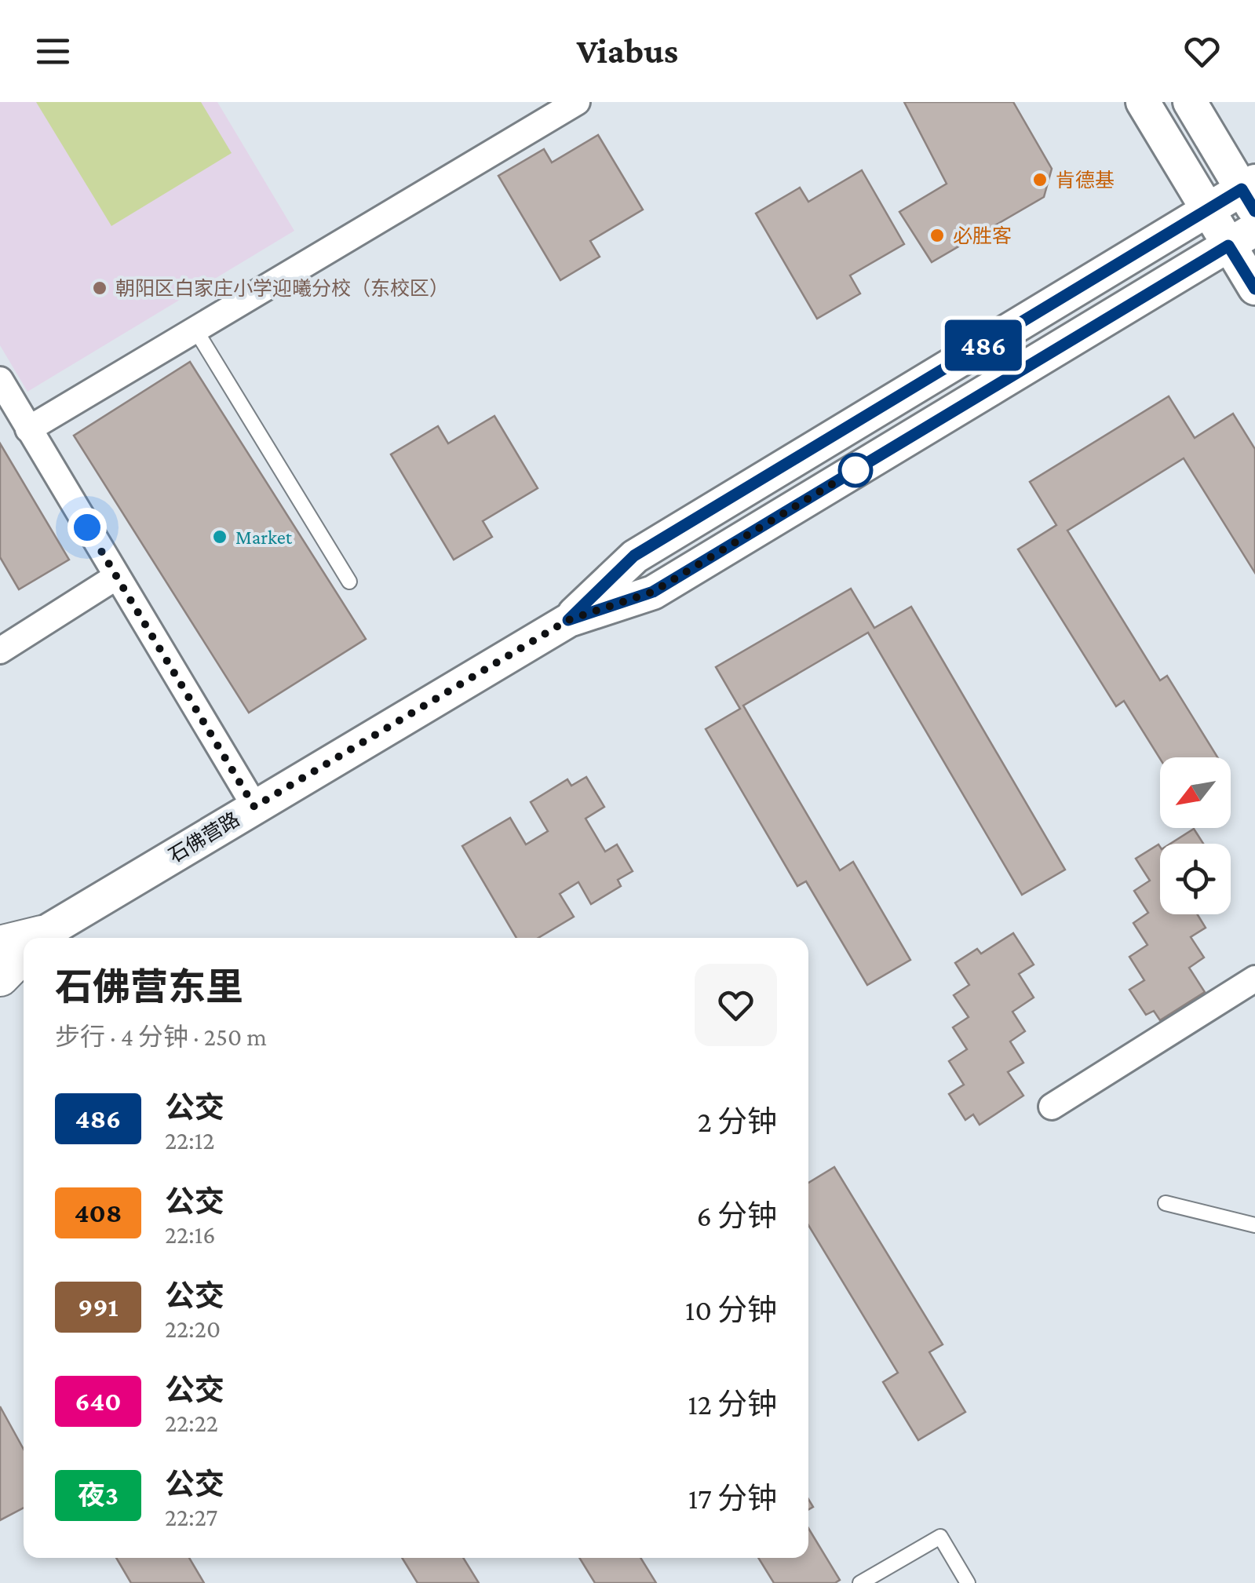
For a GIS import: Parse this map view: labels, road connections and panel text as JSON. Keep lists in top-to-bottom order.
{
  "streets": {
    "main road": ["石佛营路"]
  },
  "places": [
    "肯德基",
    "必胜客",
    "朝阳区白家庄小学迎曦分校（东校区）",
    "Market"
  ],
  "lines": ["bus line 486"],
  "north": "bottom left",
  "page": {
    "header": "Viabus",
    "on_map": "486",
    "heading": ["石佛营东里", "步行 · 4 分钟 · 250 m"],
    "list": [
      {
        "mark": "486",
        "name": "公交",
        "note": "22:12",
        "value": "2 分钟"
      },
      {
        "mark": "408",
        "name": "公交",
        "note": "22:16",
        "value": "6 分钟"
      },
      {
        "mark": "991",
        "name": "公交",
        "note": "22:20",
        "value": "10 分钟"
      },
      {
        "mark": "640",
        "name": "公交",
        "note": "22:22",
        "value": "12 分钟"
      },
      {
        "mark": "夜3",
        "name": "公交",
        "note": "22:27",
        "value": "17 分钟"
      }
    ]
  }
}
